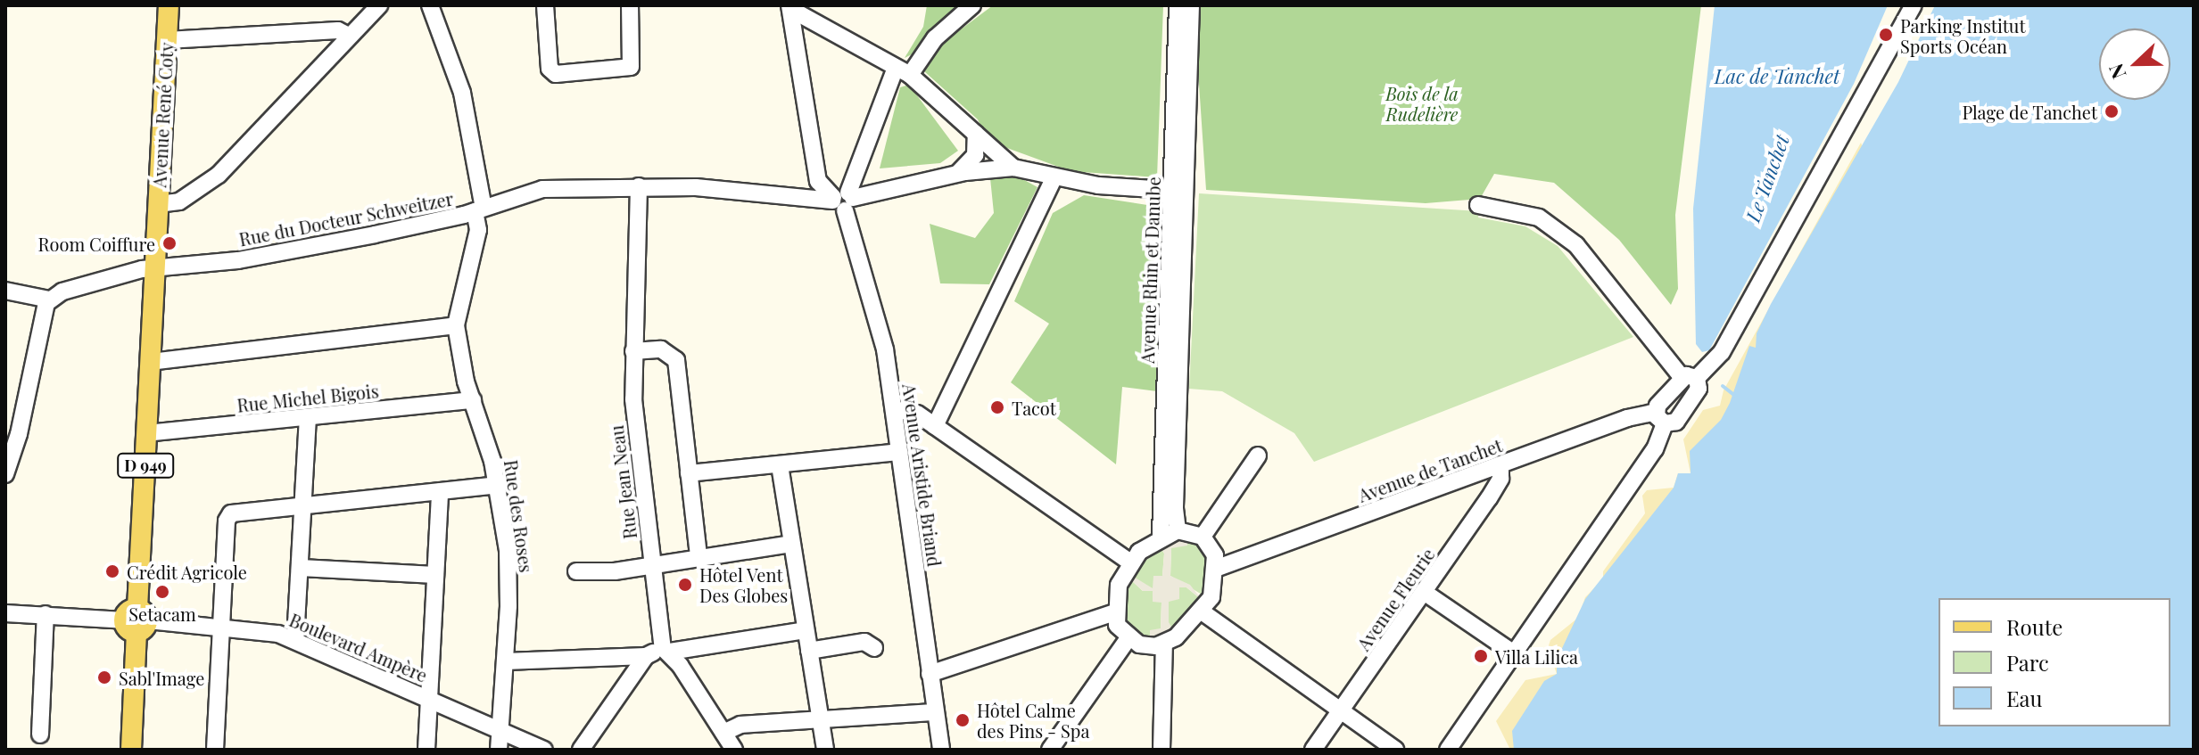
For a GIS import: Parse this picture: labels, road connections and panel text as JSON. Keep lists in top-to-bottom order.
{
  "streets": {
    "main road": ["Avenue René Coty", "D 949"],
    "street": [
      "Rue du Docteur Schweitzer",
      "Avenue Rhin et Danube",
      "Rue Michel Bigois",
      "Avenue de Tanchet",
      "Avenue Aristide Briand",
      "Rue Jean Neau",
      "Rue des Roses",
      "Avenue Fleurie",
      "Boulevard Ampère"
    ]
  },
  "crossings": [
    ["Avenue René Coty", "Rue du Docteur Schweitzer"],
    ["Avenue René Coty", "D 949"],
    ["Rue du Docteur Schweitzer", "D 949"],
    ["Rue du Docteur Schweitzer", "Avenue Aristide Briand"],
    ["Rue du Docteur Schweitzer", "Rue Jean Neau"],
    ["Rue du Docteur Schweitzer", "Rue des Roses"],
    ["Avenue Rhin et Danube", "Avenue de Tanchet"],
    ["Rue Michel Bigois", "D 949"],
    ["Rue Michel Bigois", "Rue des Roses"],
    ["D 949", "Boulevard Ampère"],
    ["Avenue de Tanchet", "Avenue Fleurie"],
    ["Rue des Roses", "Boulevard Ampère"]
  ],
  "water": ["Lac de Tanchet", "Le Tanchet"],
  "parks": ["Bois de la Rudelière"],
  "places": [
    "Parking Institut Sports Océan",
    "Plage de Tanchet",
    "Room Coiffure",
    "Tacot",
    "Crédit Agricole",
    "Hôtel Vent Des Globes",
    "Setacam",
    "Villa Lilica",
    "Sabl'Image",
    "Hôtel Calme des Pins - Spa"
  ],
  "legend": ["Route", "Parc", "Eau"],
  "north": "left"
}
